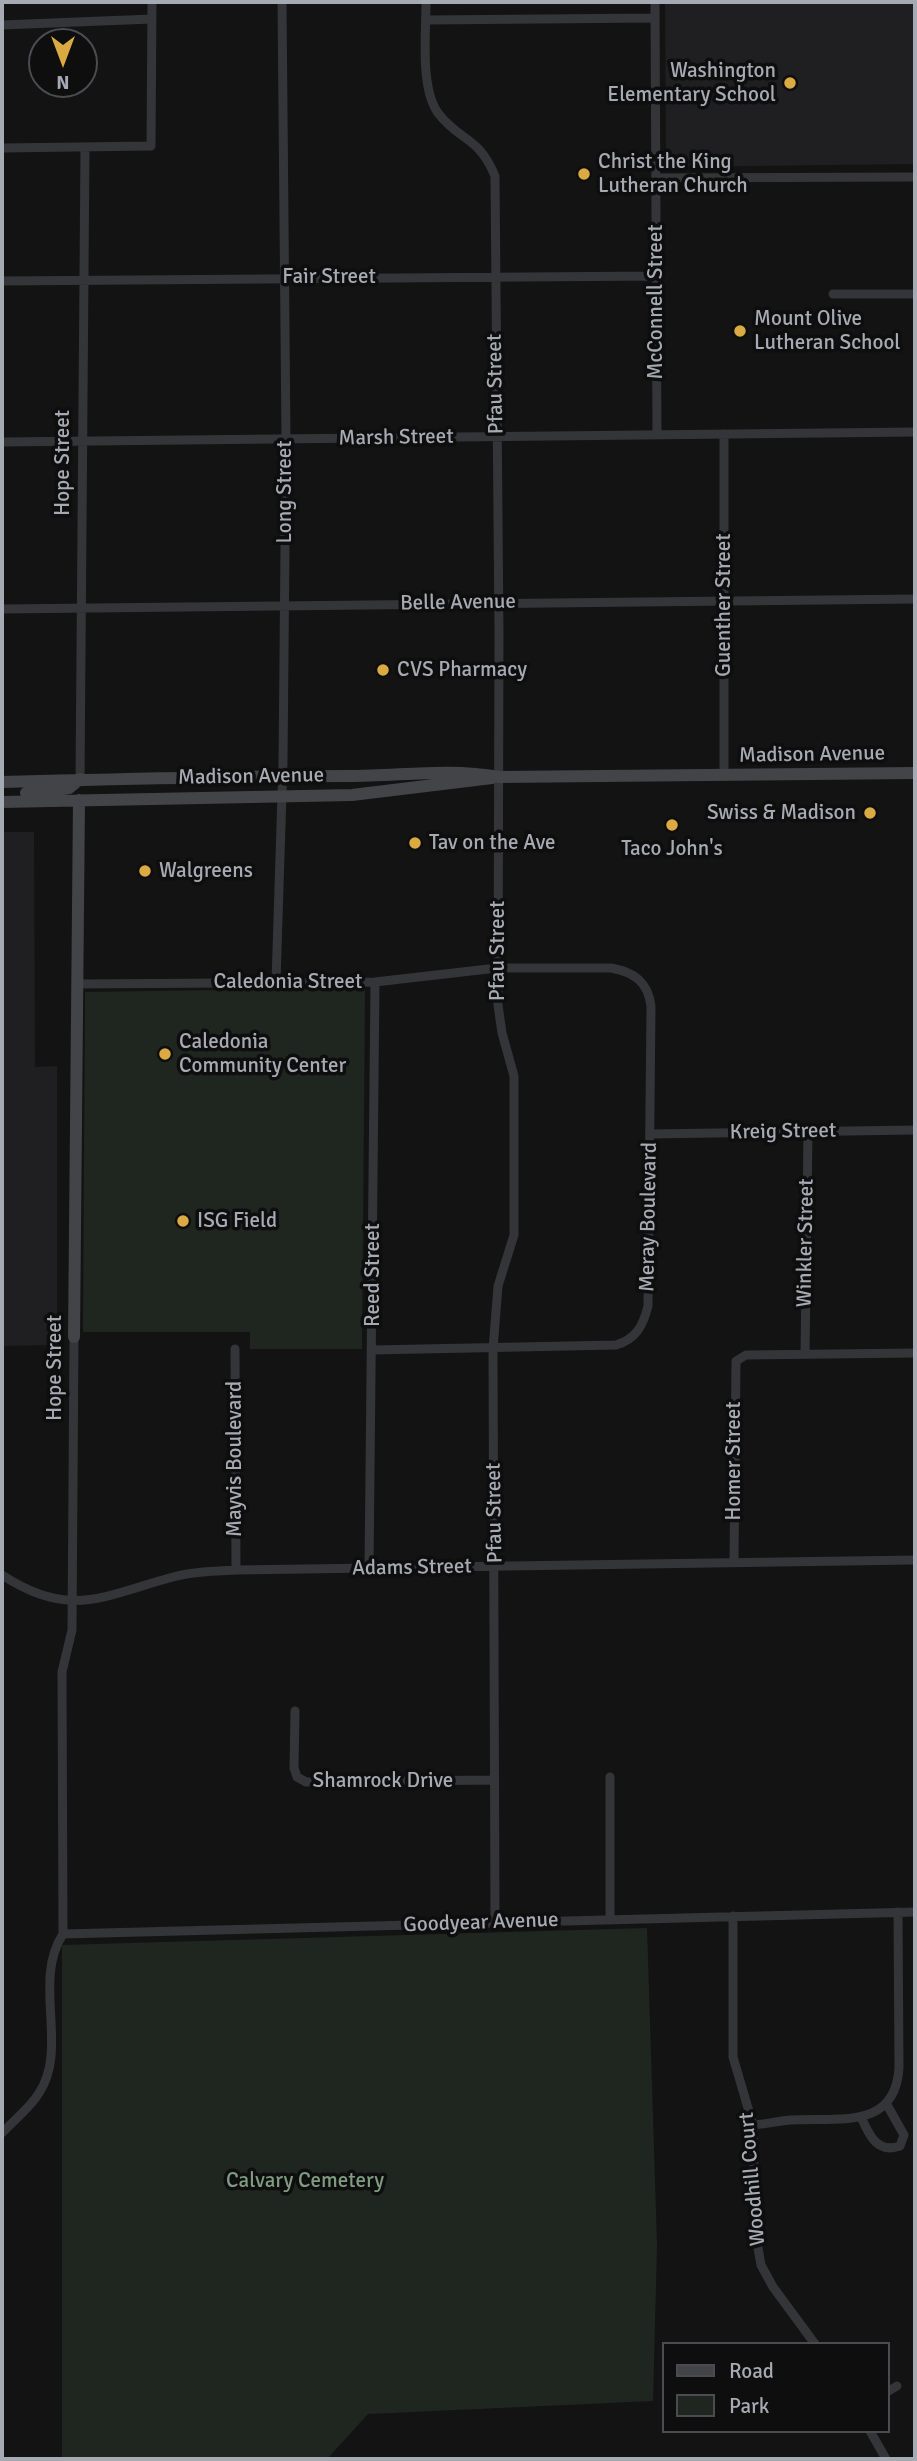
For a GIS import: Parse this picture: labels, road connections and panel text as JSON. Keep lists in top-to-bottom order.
{
  "streets": {
    "main road": ["Hope Street", "Madison Avenue"],
    "street": [
      "Fair Street",
      "McConnell Street",
      "Pfau Street",
      "Marsh Street",
      "Long Street",
      "Belle Avenue",
      "Guenther Street",
      "Caledonia Street",
      "Kreig Street",
      "Meray Boulevard",
      "Winkler Street",
      "Reed Street",
      "Mayvis Boulevard",
      "Homer Street",
      "Adams Street",
      "Shamrock Drive",
      "Goodyear Avenue",
      "Woodhill Court"
    ]
  },
  "crossings": [
    ["Fair Street", "McConnell Street"],
    ["Fair Street", "Pfau Street"],
    ["Fair Street", "Hope Street"],
    ["Fair Street", "Long Street"],
    ["McConnell Street", "Marsh Street"],
    ["Pfau Street", "Marsh Street"],
    ["Pfau Street", "Belle Avenue"],
    ["Pfau Street", "Madison Avenue"],
    ["Pfau Street", "Caledonia Street"],
    ["Pfau Street", "Meray Boulevard"],
    ["Pfau Street", "Adams Street"],
    ["Pfau Street", "Shamrock Drive"],
    ["Pfau Street", "Goodyear Avenue"],
    ["Marsh Street", "Hope Street"],
    ["Marsh Street", "Long Street"],
    ["Marsh Street", "Guenther Street"],
    ["Hope Street", "Belle Avenue"],
    ["Hope Street", "Madison Avenue"],
    ["Hope Street", "Caledonia Street"],
    ["Hope Street", "Adams Street"],
    ["Hope Street", "Goodyear Avenue"],
    ["Long Street", "Belle Avenue"],
    ["Long Street", "Madison Avenue"],
    ["Long Street", "Caledonia Street"],
    ["Belle Avenue", "Guenther Street"],
    ["Guenther Street", "Madison Avenue"],
    ["Caledonia Street", "Meray Boulevard"],
    ["Caledonia Street", "Reed Street"],
    ["Kreig Street", "Meray Boulevard"],
    ["Kreig Street", "Winkler Street"],
    ["Meray Boulevard", "Reed Street"],
    ["Winkler Street", "Homer Street"],
    ["Reed Street", "Adams Street"],
    ["Mayvis Boulevard", "Adams Street"],
    ["Homer Street", "Adams Street"],
    ["Goodyear Avenue", "Woodhill Court"]
  ],
  "parks": ["Calvary Cemetery"],
  "places": [
    "Washington Elementary School",
    "Christ the King Lutheran Church",
    "Mount Olive Lutheran School",
    "CVS Pharmacy",
    "Swiss & Madison",
    "Taco John's",
    "Tav on the Ave",
    "Walgreens",
    "Caledonia Community Center",
    "ISG Field"
  ],
  "legend": ["Road", "Park"],
  "north": "bottom"
}
